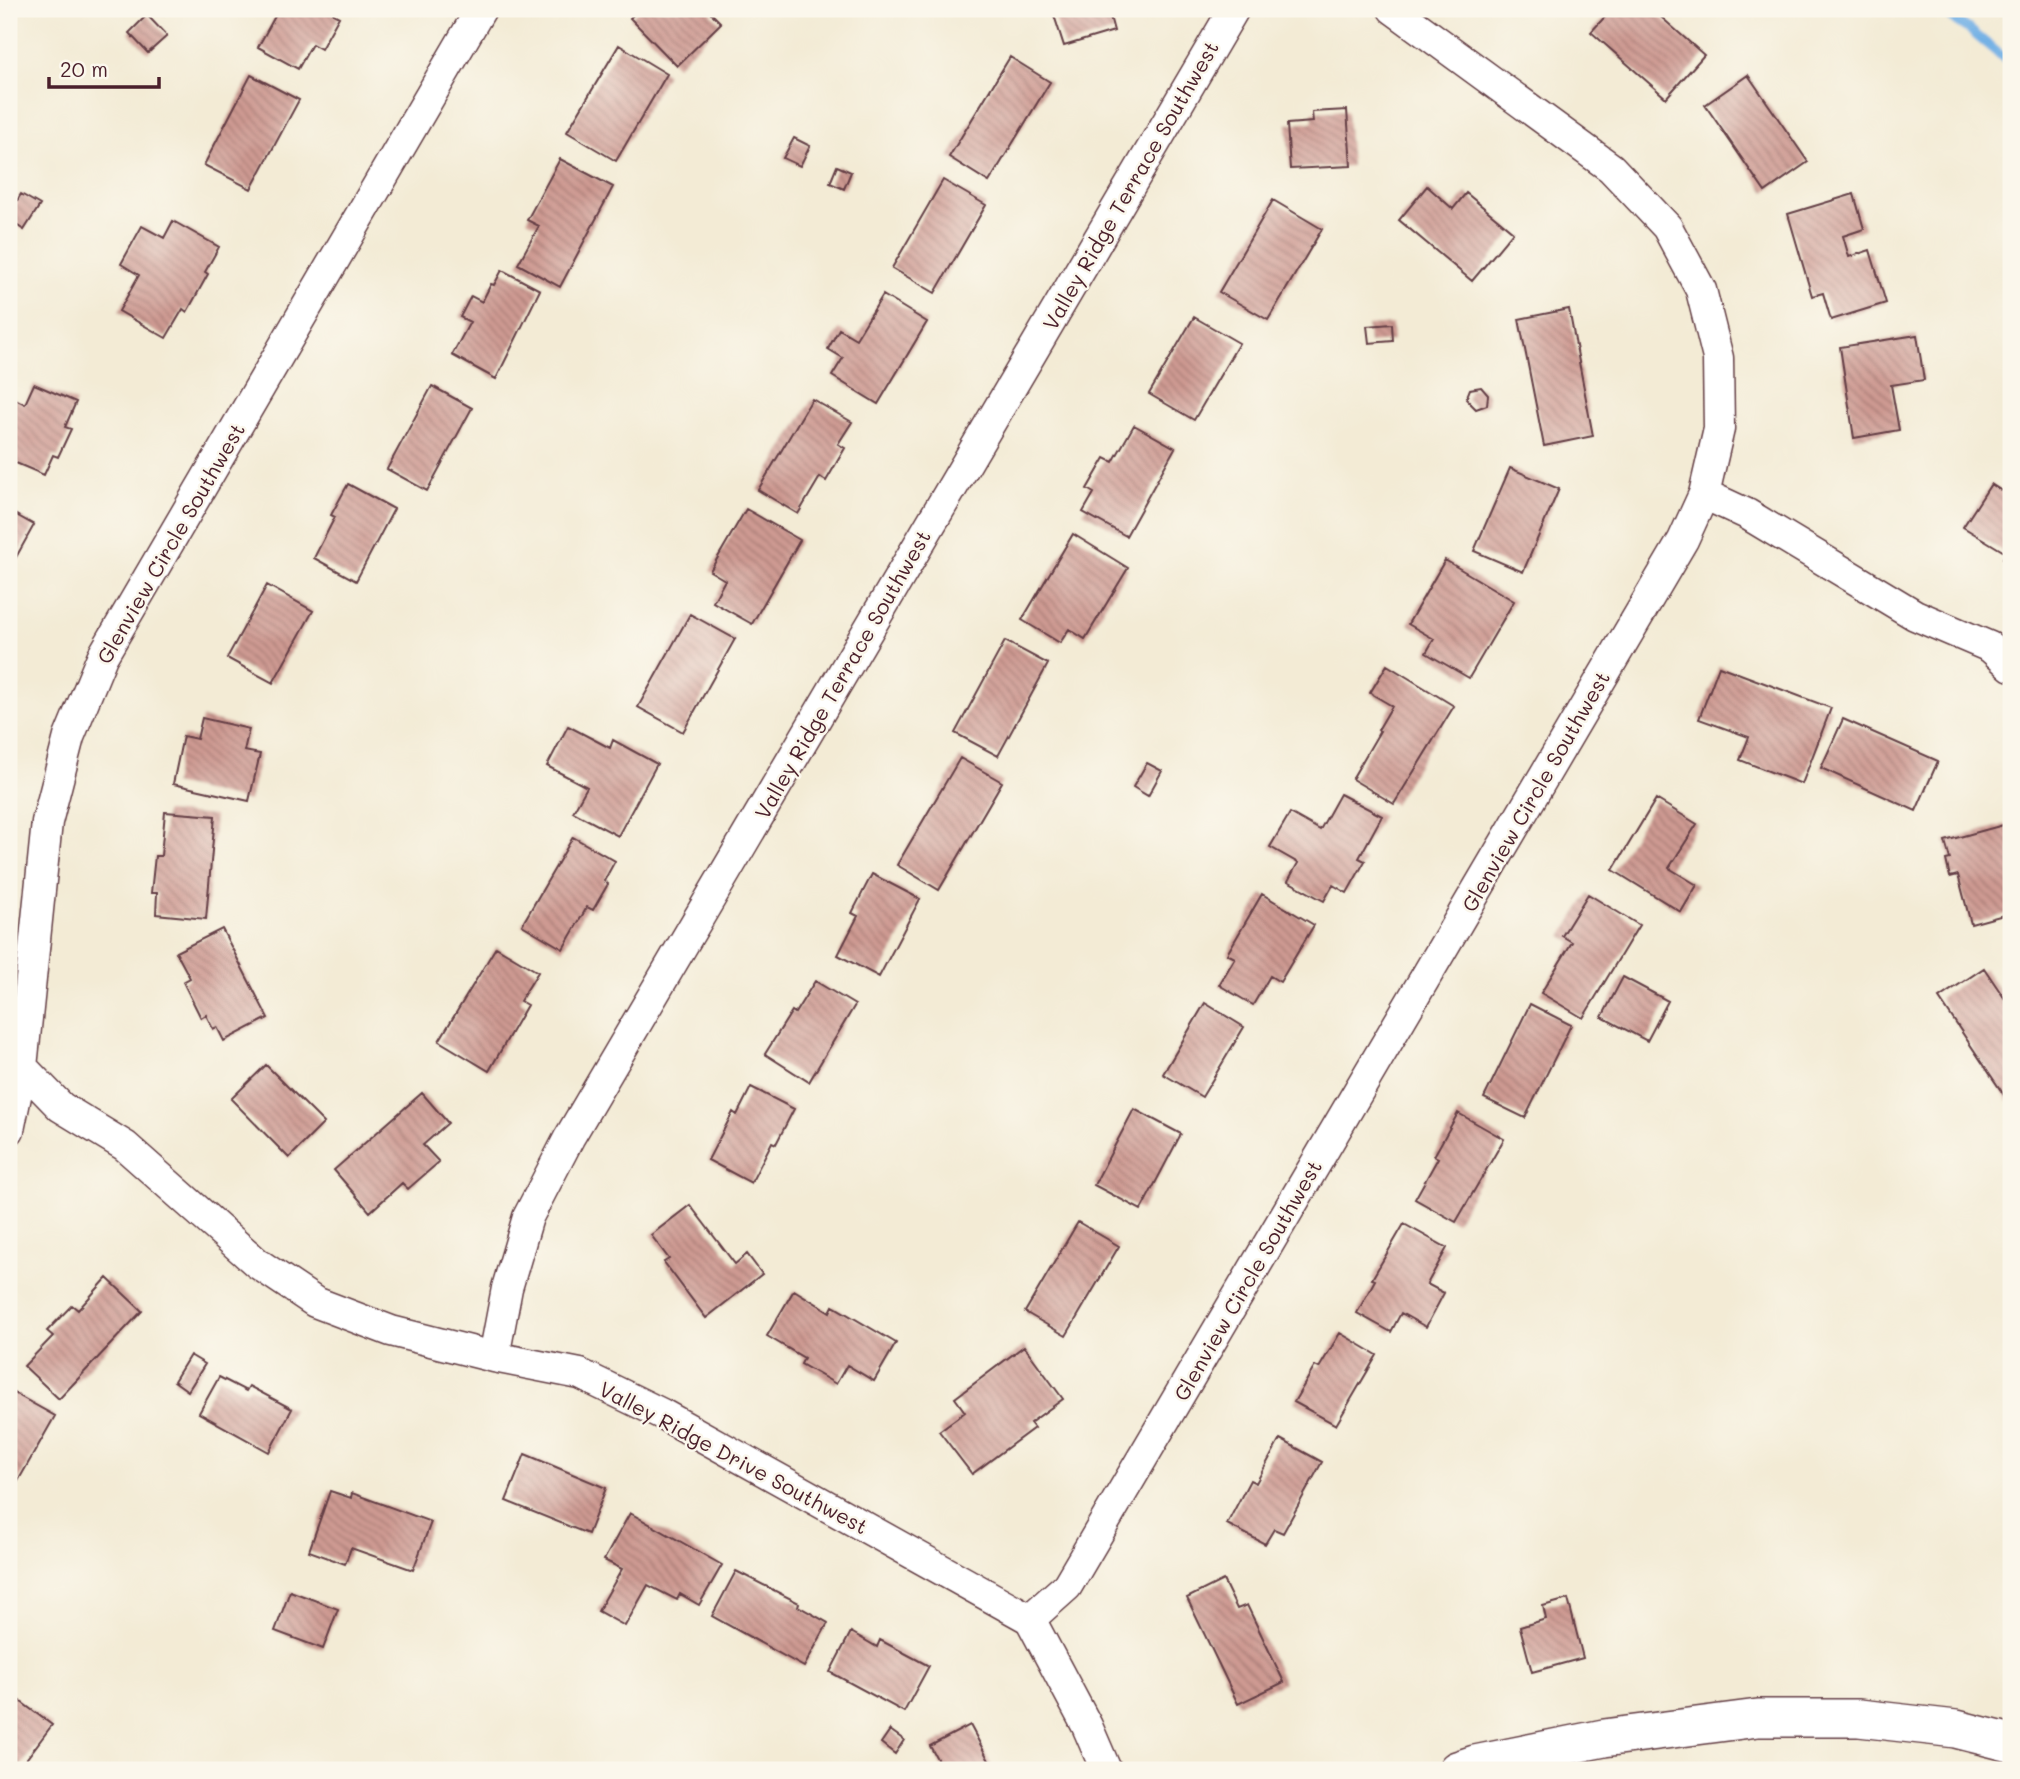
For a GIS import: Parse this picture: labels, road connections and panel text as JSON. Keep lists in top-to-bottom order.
{
  "streets": {
    "street": ["Valley Ridge Terrace Southwest", "Glenview Circle Southwest", "Valley Ridge Drive Southwest"]
  },
  "crossings": [
    ["Valley Ridge Terrace Southwest", "Valley Ridge Drive Southwest"],
    ["Glenview Circle Southwest", "Valley Ridge Drive Southwest"]
  ],
  "scale_bar": "20 m"
}
